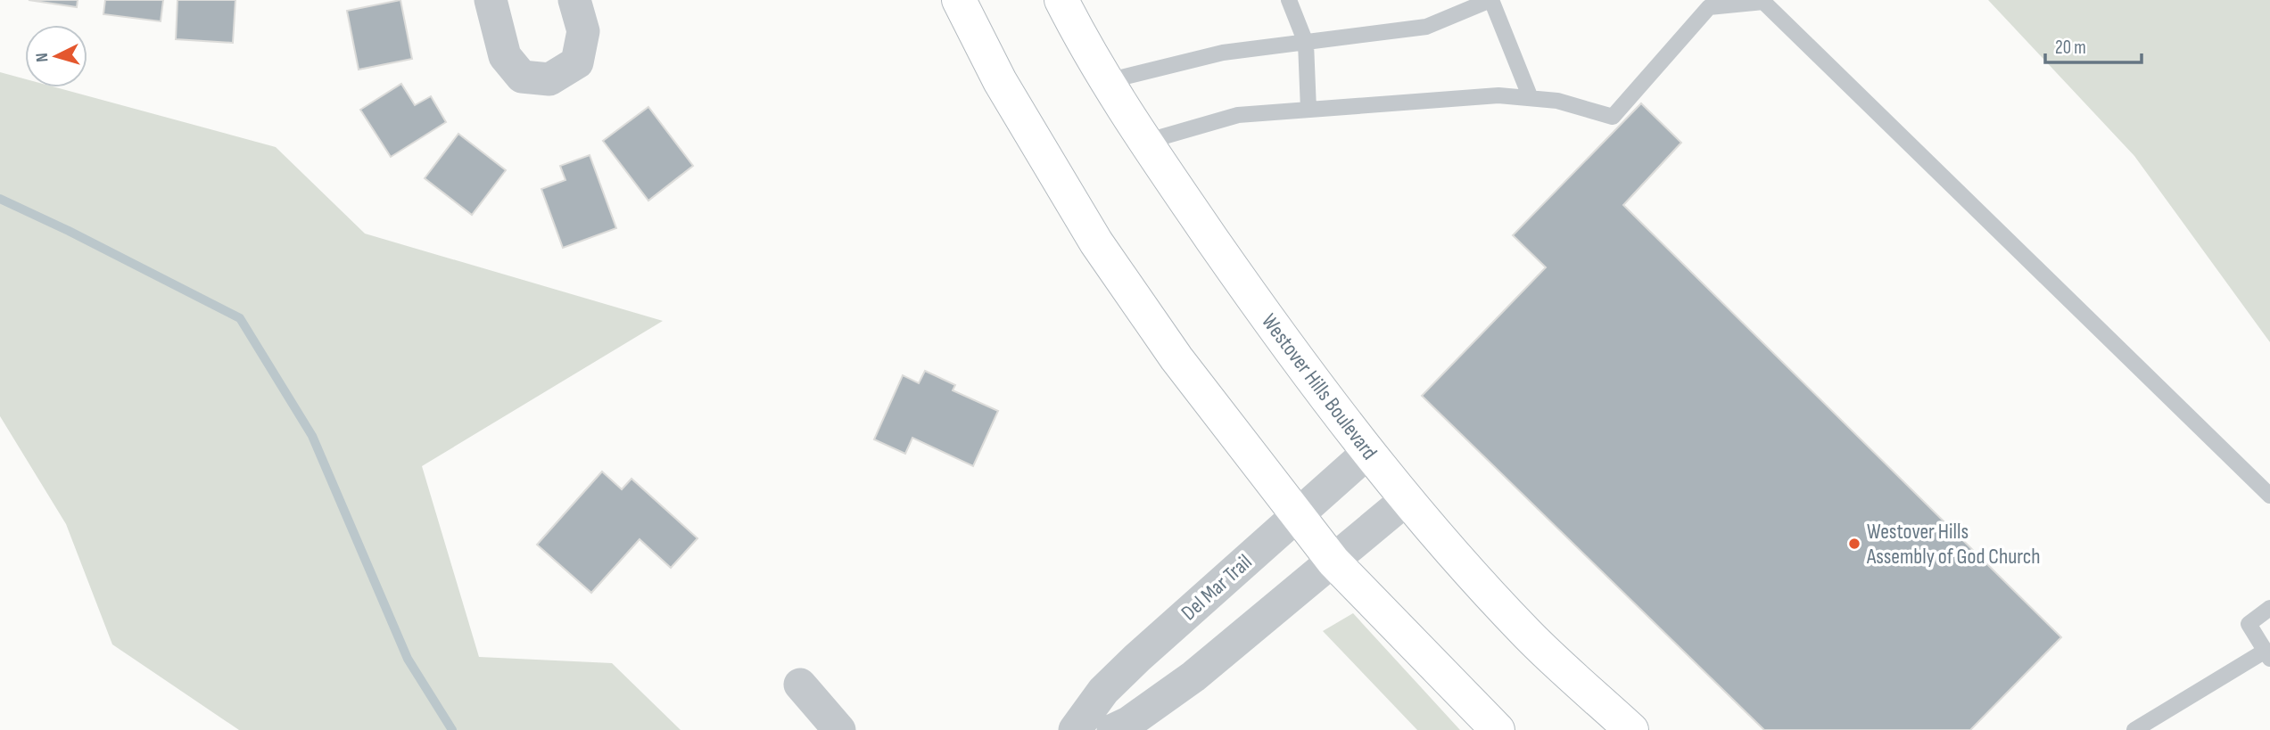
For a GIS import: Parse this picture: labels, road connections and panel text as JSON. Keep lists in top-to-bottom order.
{
  "streets": {
    "main road": ["Westover Hills Boulevard"],
    "street": ["Del Mar Trail"]
  },
  "crossings": [
    ["Westover Hills Boulevard", "Del Mar Trail"]
  ],
  "places": ["Westover Hills Assembly of God Church"],
  "scale_bar": "20 m",
  "north": "left"
}
